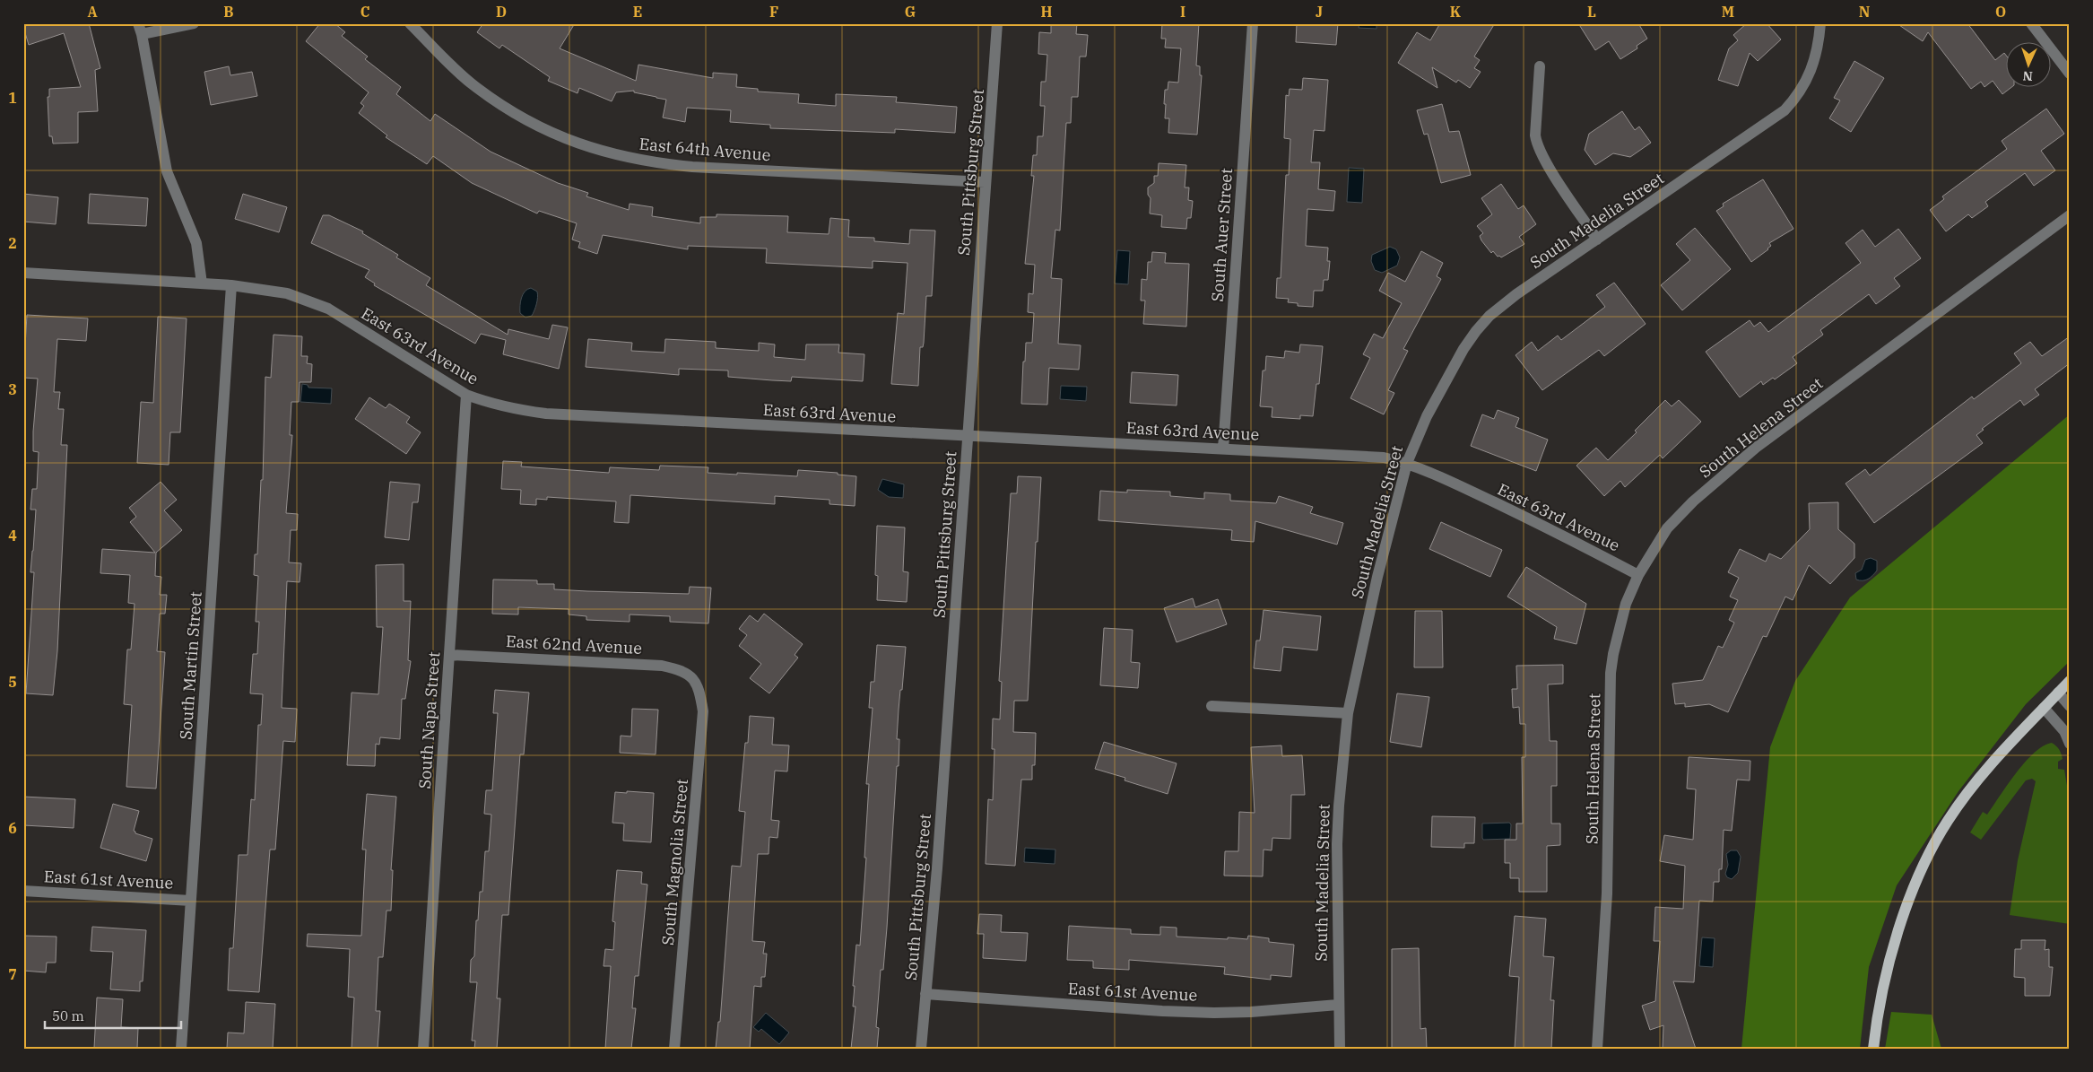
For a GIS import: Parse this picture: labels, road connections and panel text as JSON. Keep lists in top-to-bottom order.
{
  "streets": {
    "street": [
      "East 64th Avenue",
      "South Pittsburg Street",
      "South Madelia Street",
      "South Auer Street",
      "East 63rd Avenue",
      "South Helena Street",
      "East 62nd Avenue",
      "South Martin Street",
      "South Napa Street",
      "South Magnolia Street",
      "East 61st Avenue"
    ]
  },
  "crossings": [
    ["East 64th Avenue", "South Pittsburg Street"],
    ["South Pittsburg Street", "East 63rd Avenue"],
    ["South Pittsburg Street", "East 61st Avenue"],
    ["South Madelia Street", "East 63rd Avenue"],
    ["South Madelia Street", "East 61st Avenue"],
    ["South Auer Street", "East 63rd Avenue"],
    ["East 63rd Avenue", "South Helena Street"],
    ["East 63rd Avenue", "South Martin Street"],
    ["East 63rd Avenue", "South Napa Street"],
    ["East 62nd Avenue", "South Napa Street"],
    ["East 62nd Avenue", "South Magnolia Street"],
    ["South Martin Street", "East 61st Avenue"]
  ],
  "scale_bar": "50 m",
  "north": "bottom",
  "grid": {
    "columns": [
      "A",
      "B",
      "C",
      "D",
      "E",
      "F",
      "G",
      "H",
      "I",
      "J",
      "K",
      "L",
      "M",
      "N",
      "O"
    ],
    "rows": [
      "1",
      "2",
      "3",
      "4",
      "5",
      "6",
      "7"
    ]
  }
}
